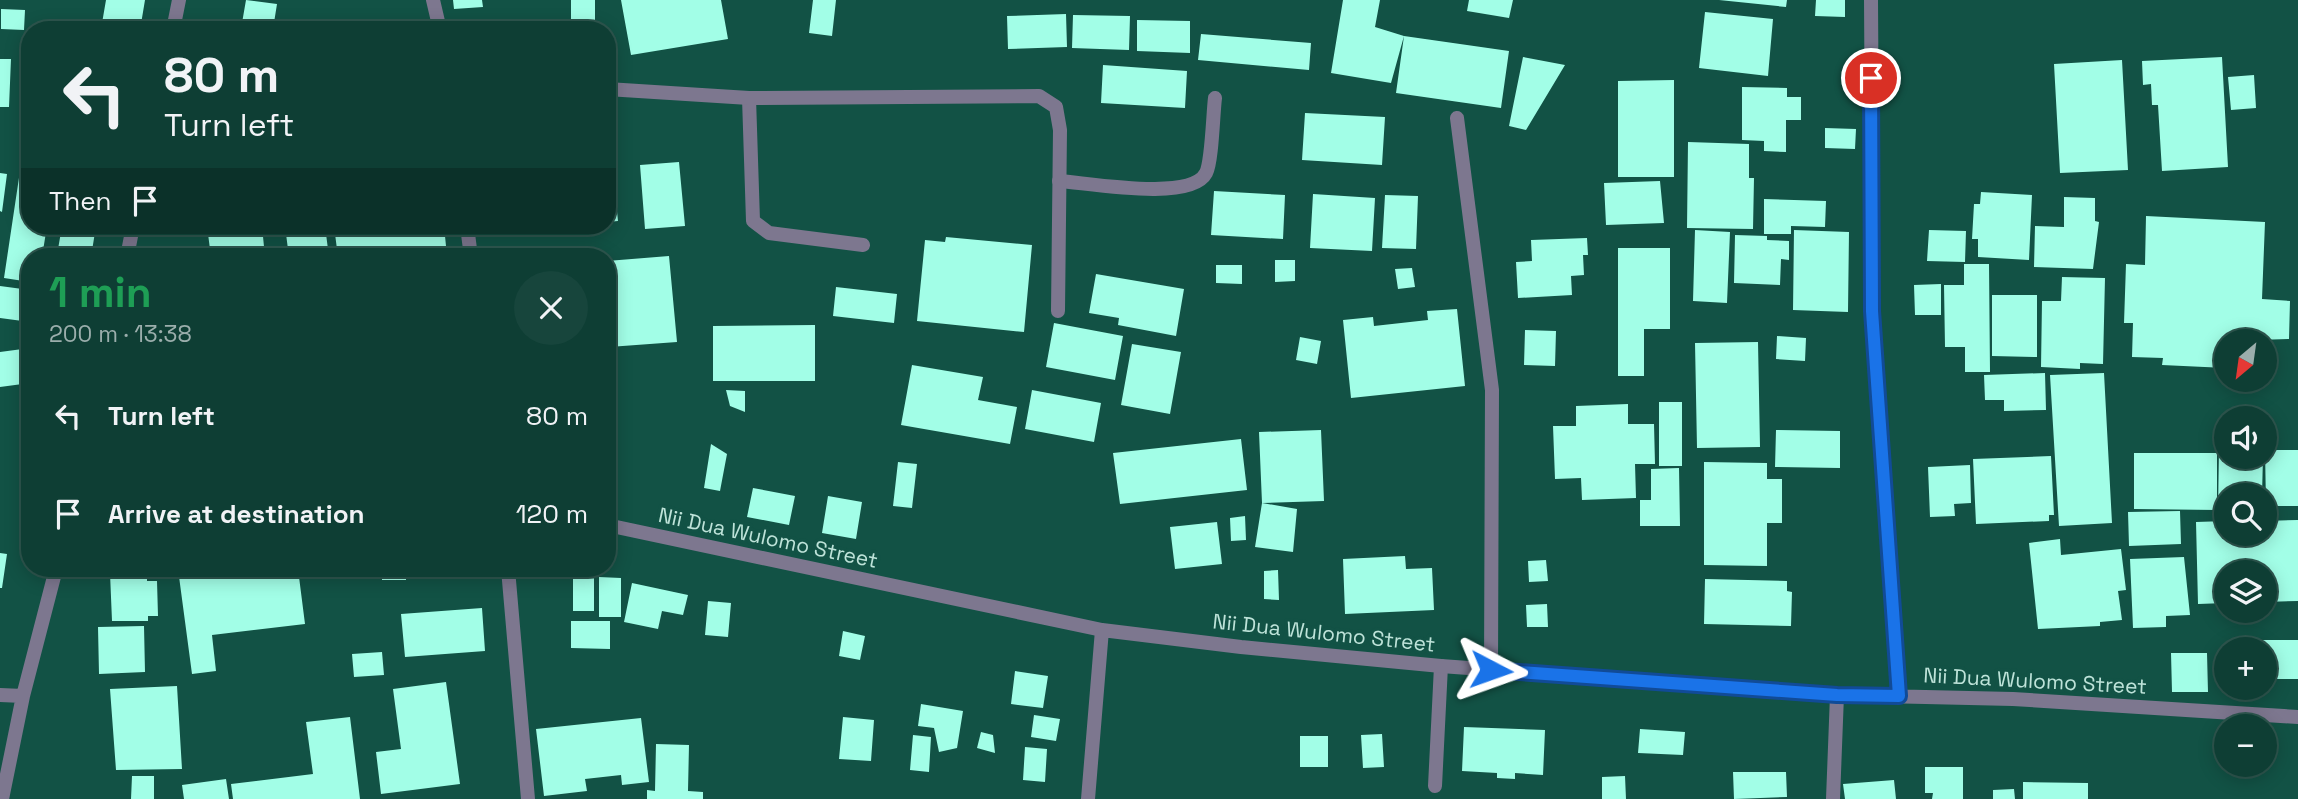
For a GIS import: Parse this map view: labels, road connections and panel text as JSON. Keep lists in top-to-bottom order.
{
  "streets": {
    "street": ["Nii Dua Wulomo Street"]
  },
  "north": "bottom left",
  "page": {
    "turn": ["80 m", "Turn left"],
    "then": "Then",
    "heading": ["1 min", "200 m · 13:38"],
    "map_buttons": ["+", "−"],
    "list": [
      {
        "name": "Turn left",
        "value": "80 m"
      },
      {
        "name": "Arrive at destination",
        "value": "120 m"
      }
    ]
  }
}
